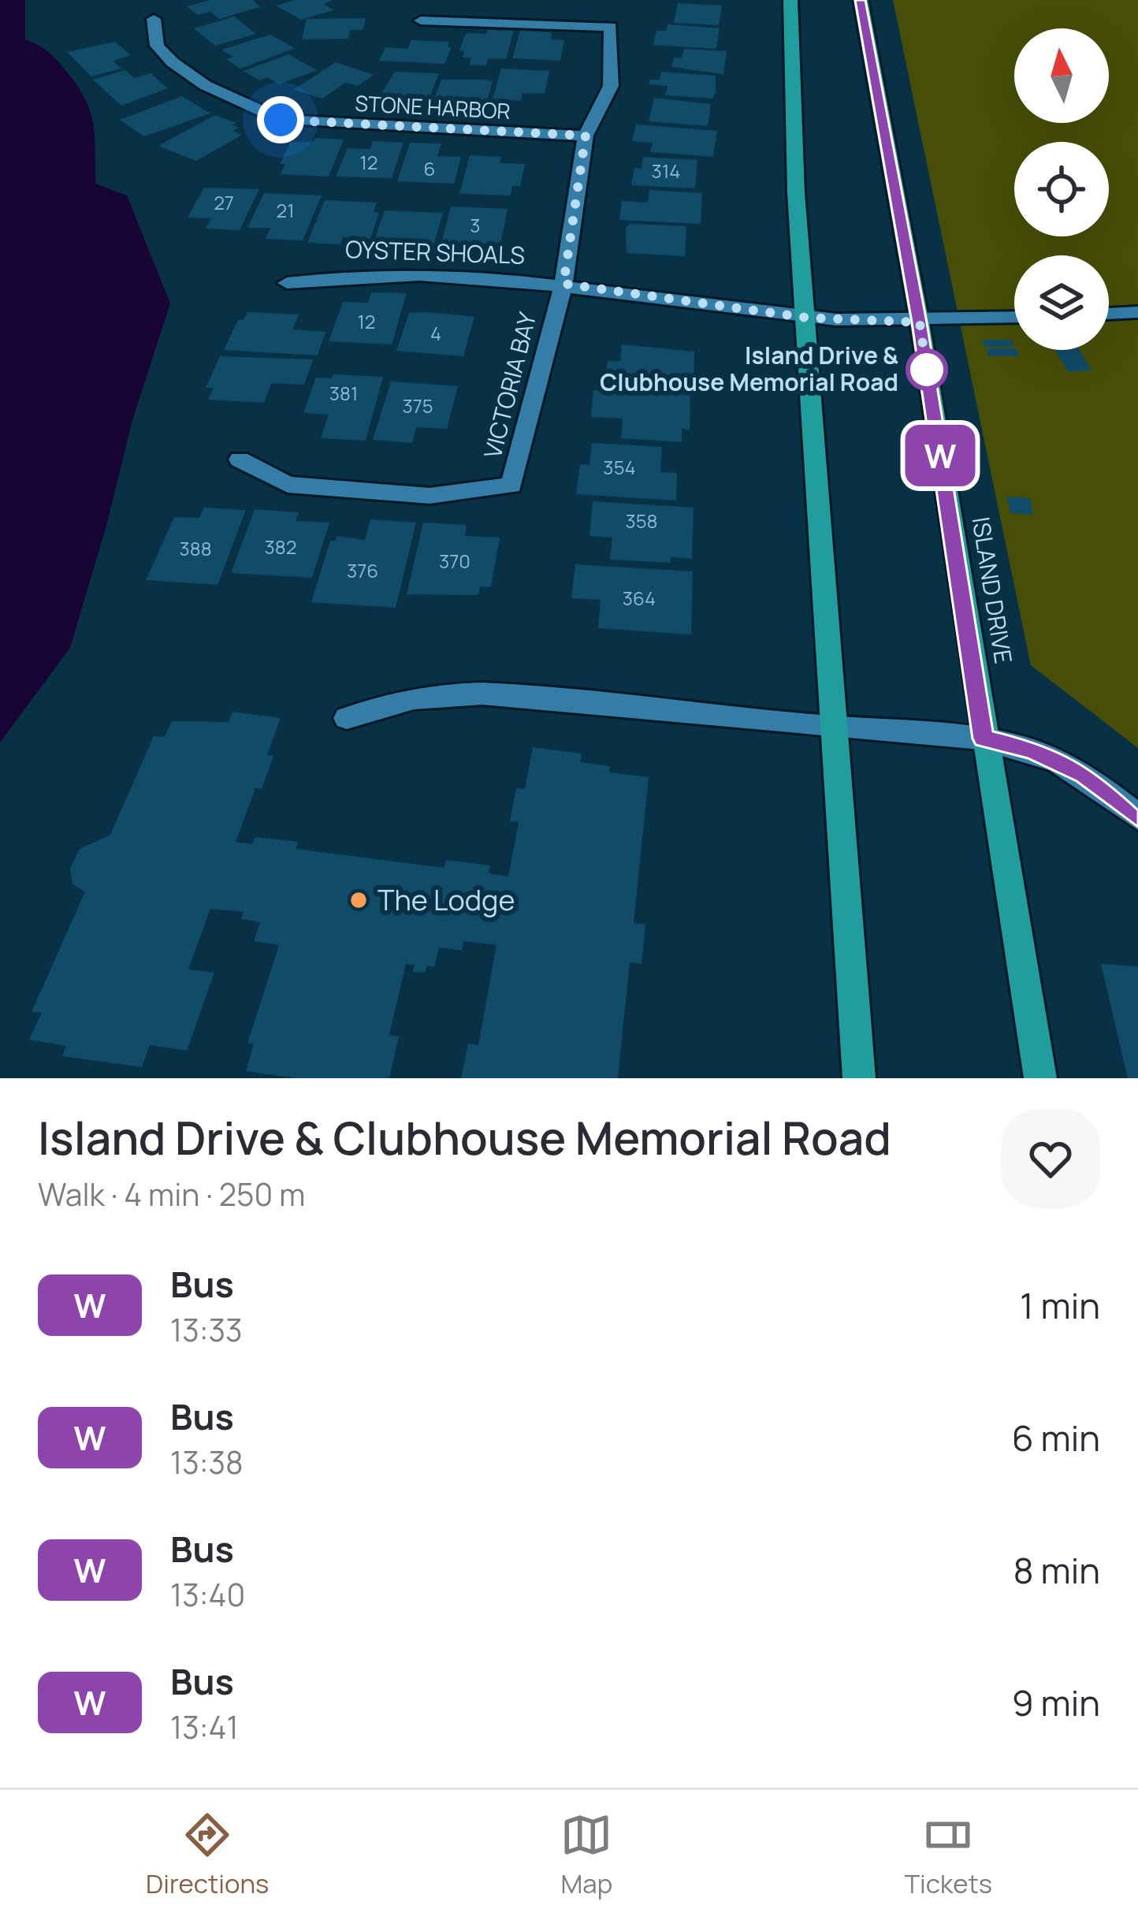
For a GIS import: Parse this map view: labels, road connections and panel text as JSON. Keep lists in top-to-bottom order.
{
  "streets": {
    "main road": ["ISLAND DRIVE"],
    "street": ["STONE HARBOR", "OYSTER SHOALS", "VICTORIA BAY"]
  },
  "crossings": [
    ["STONE HARBOR", "VICTORIA BAY"],
    ["OYSTER SHOALS", "VICTORIA BAY"],
    ["OYSTER SHOALS", "ISLAND DRIVE"]
  ],
  "places": ["Island Drive & Clubhouse Memorial Road", "The Lodge"],
  "lines": ["bus line W"],
  "house_numbers": [
    "12",
    "6",
    "314",
    "27",
    "21",
    "3",
    "12",
    "4",
    "381",
    "375",
    "354",
    "358",
    "382",
    "388",
    "370",
    "376",
    "364"
  ],
  "north": "top",
  "page": {
    "on_map": "W",
    "heading": ["Island Drive & Clubhouse Memorial Road", "Walk · 4 min · 250 m"],
    "list": [
      {
        "mark": "W",
        "name": "Bus",
        "note": "13:33",
        "value": "1 min"
      },
      {
        "mark": "W",
        "name": "Bus",
        "note": "13:38",
        "value": "6 min"
      },
      {
        "mark": "W",
        "name": "Bus",
        "note": "13:40",
        "value": "8 min"
      },
      {
        "mark": "W",
        "name": "Bus",
        "note": "13:41",
        "value": "9 min"
      }
    ],
    "tabs": ["Directions", "Map", "Tickets"]
  }
}
